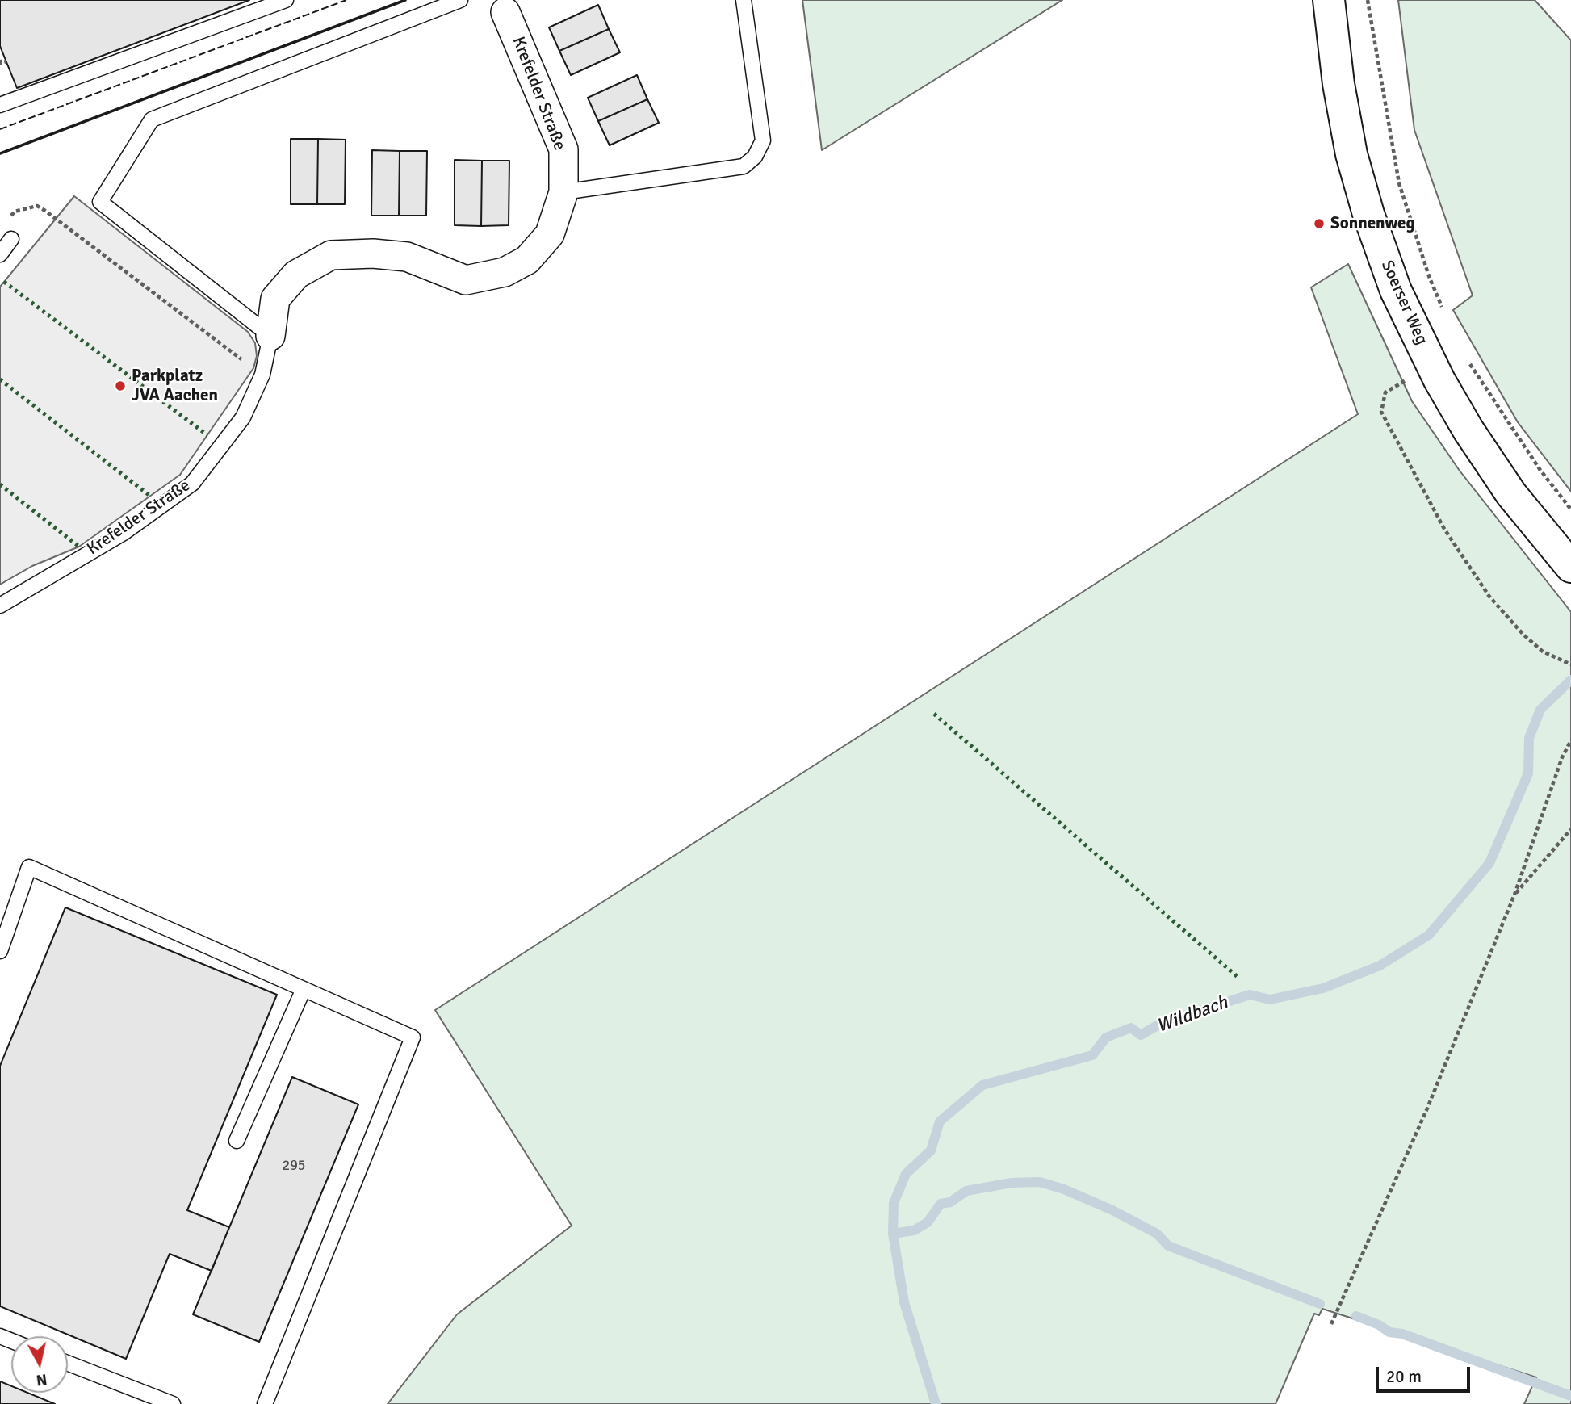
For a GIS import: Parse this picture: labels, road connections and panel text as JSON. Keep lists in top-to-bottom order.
{
  "streets": {
    "main road": ["Soerser Weg"],
    "street": ["Krefelder Straße"]
  },
  "water": ["Wildbach"],
  "places": ["Sonnenweg", "Parkplatz JVA Aachen"],
  "house_numbers": ["295"],
  "scale_bar": "20 m",
  "north": "bottom"
}
